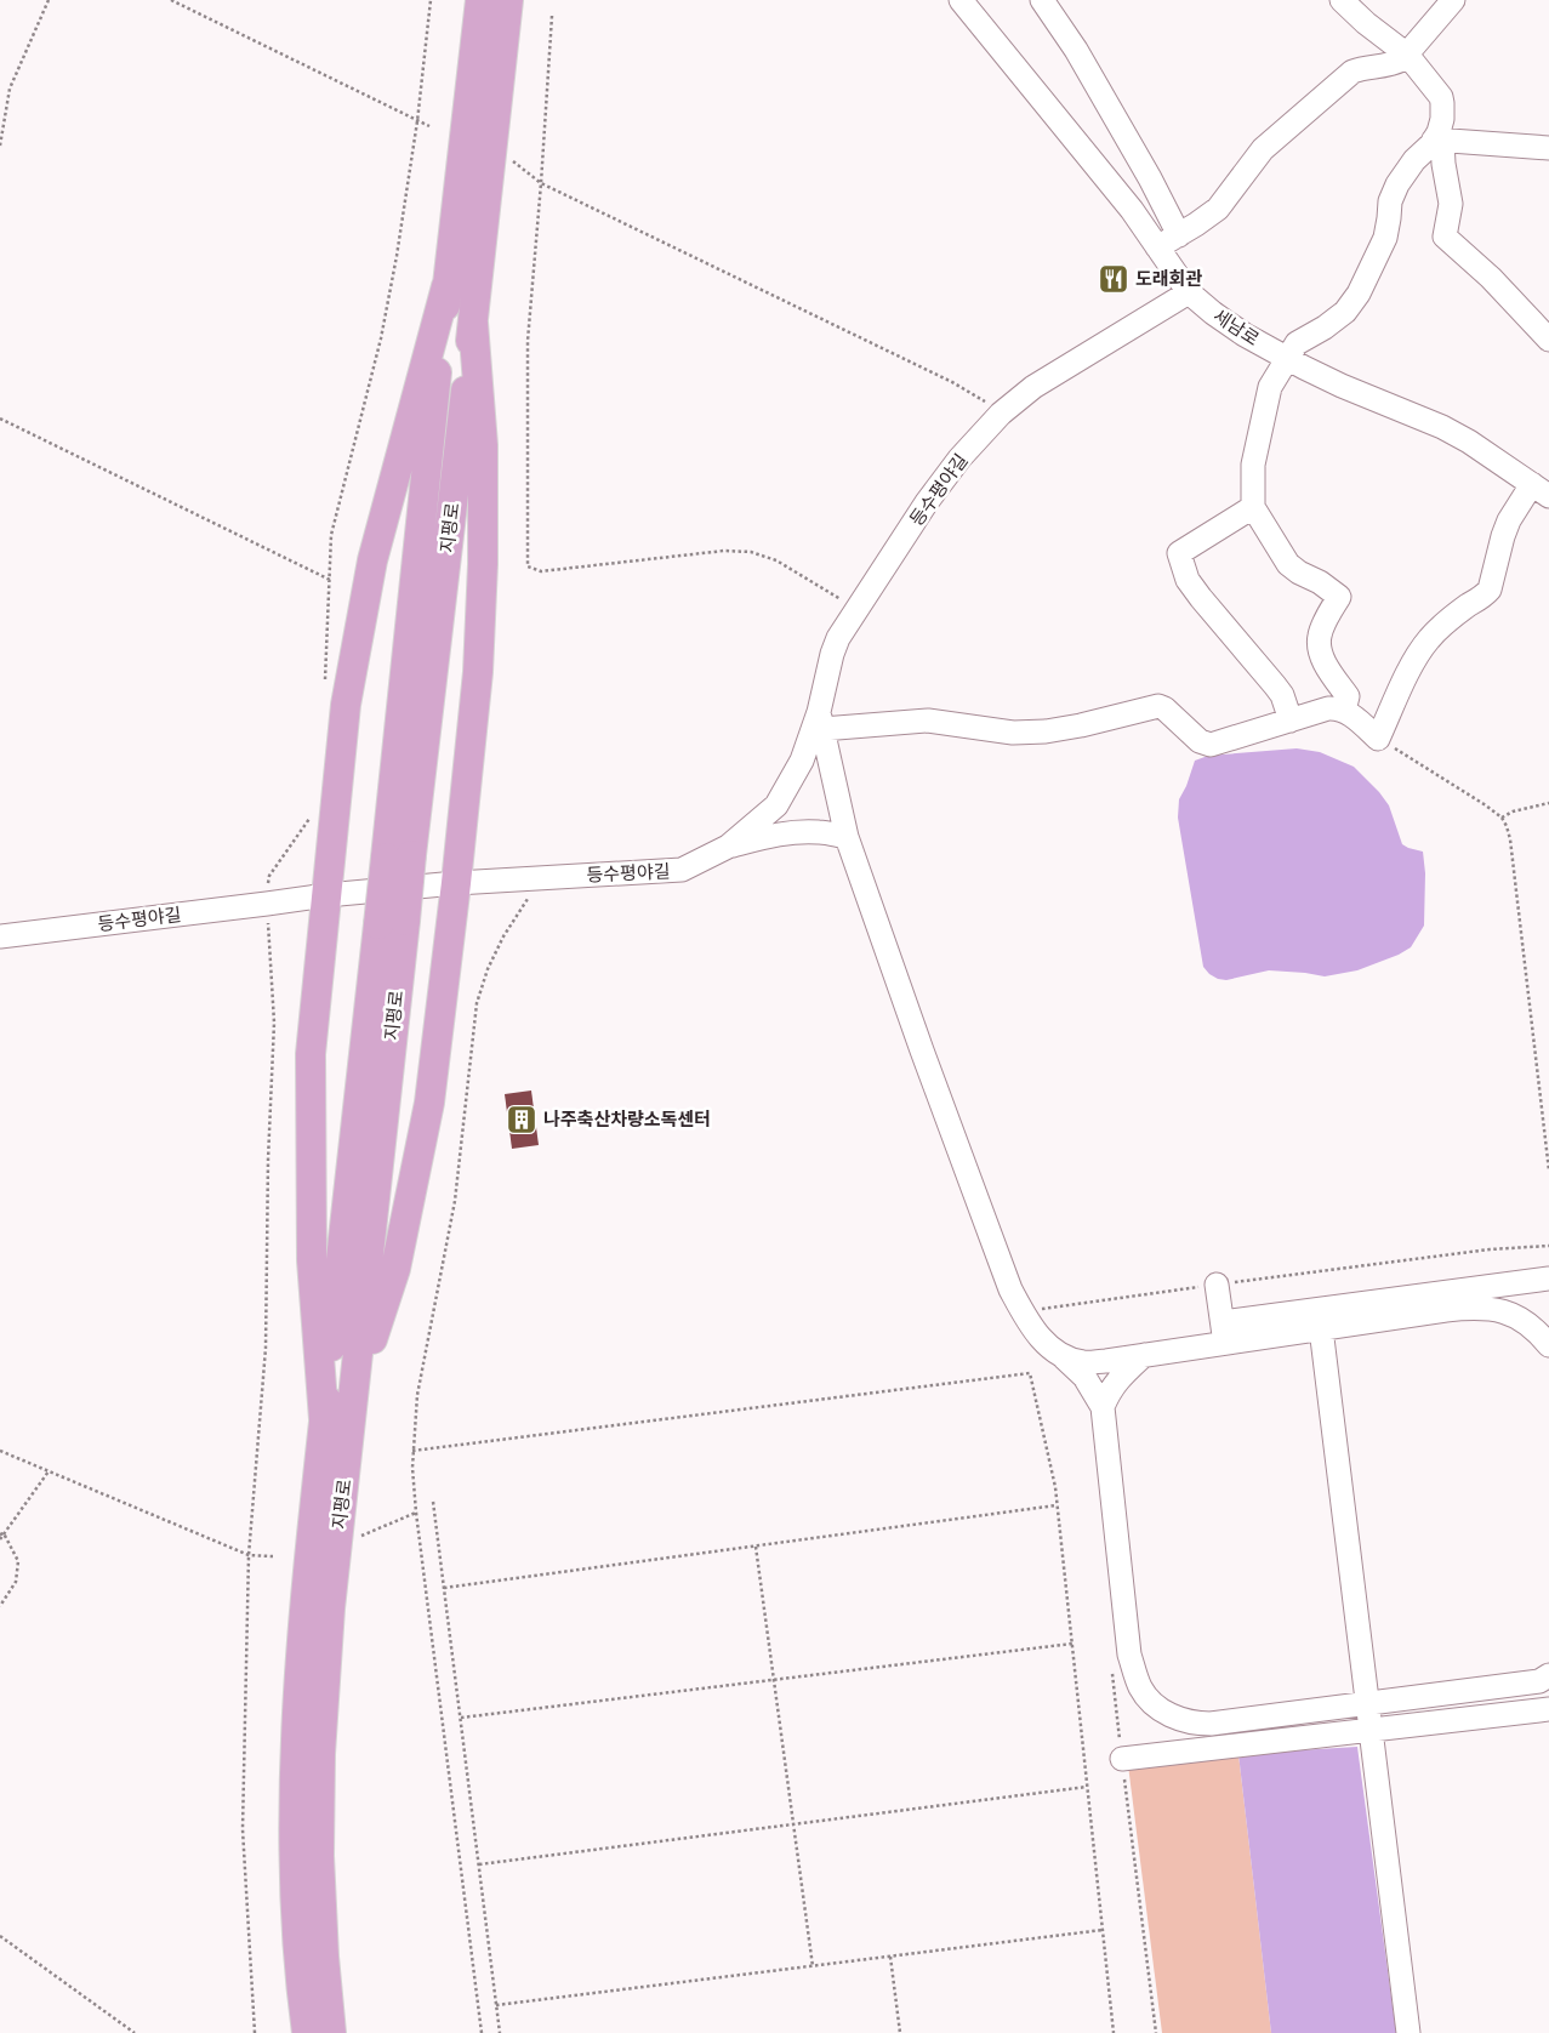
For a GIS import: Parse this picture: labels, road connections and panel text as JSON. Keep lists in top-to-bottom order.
{
  "streets": {
    "main road": ["지평로"],
    "street": ["세남로", "등수평야길"]
  },
  "crossings": [
    ["세남로", "등수평야길"]
  ],
  "places": {
    "restaurant": ["도래회관"],
    "building": ["나주축산차량소독센터"]
  }
}
